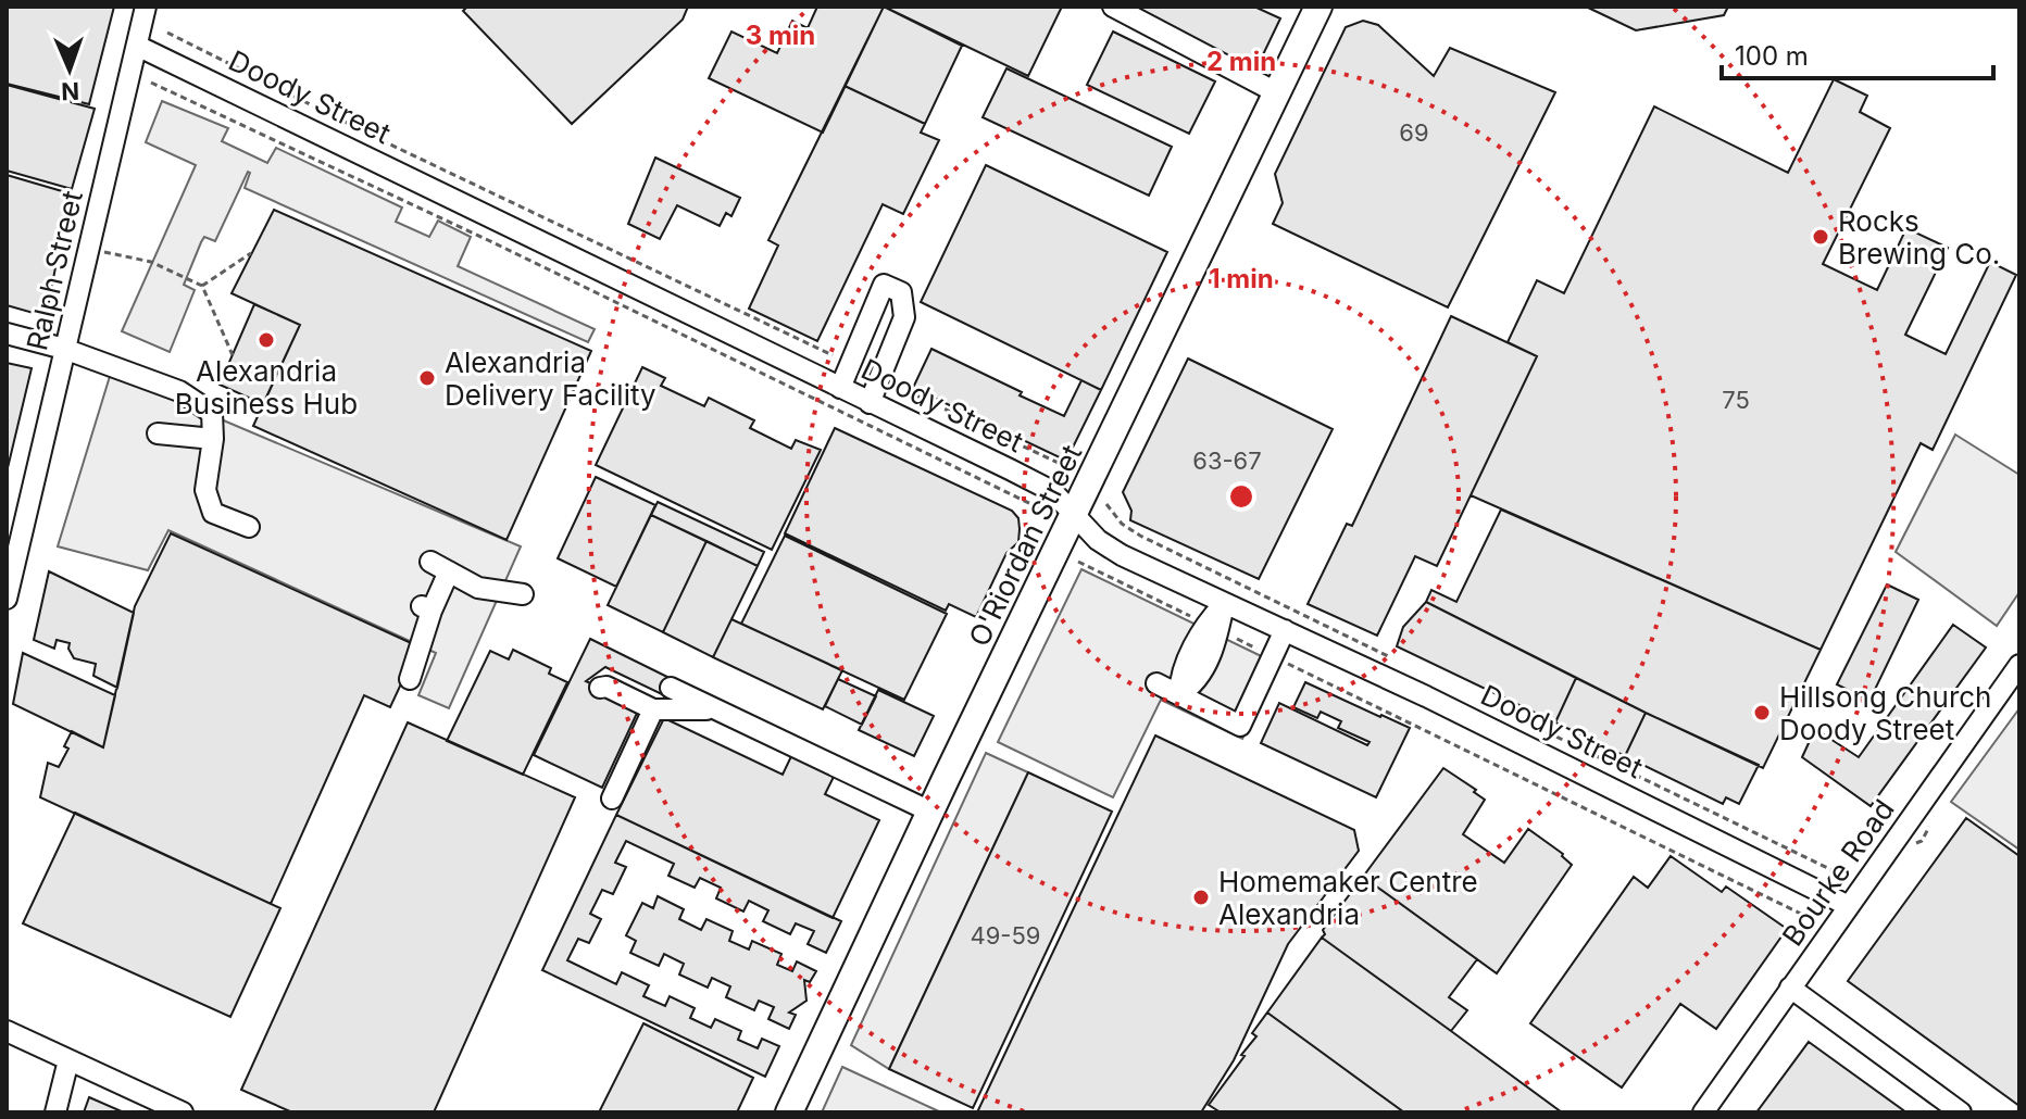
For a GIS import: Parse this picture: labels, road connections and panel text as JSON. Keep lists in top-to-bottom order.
{
  "streets": {
    "main road": ["O'Riordan Street"],
    "street": ["Doody Street", "Ralph Street", "Bourke Road"]
  },
  "crossings": [
    ["Doody Street", "Ralph Street"],
    ["Doody Street", "O'Riordan Street"],
    ["Doody Street", "Bourke Road"]
  ],
  "places": [
    "Rocks Brewing Co.",
    "Alexandria Business Hub",
    "Alexandria Delivery Facility",
    "Hillsong Church Doody Street",
    "Homemaker Centre Alexandria"
  ],
  "house_numbers": [
    "69",
    "75",
    "63-67",
    "49-59"
  ],
  "scale_bar": "100 m",
  "north": "bottom",
  "rings": ["3 min", "2 min", "1 min"]
}
